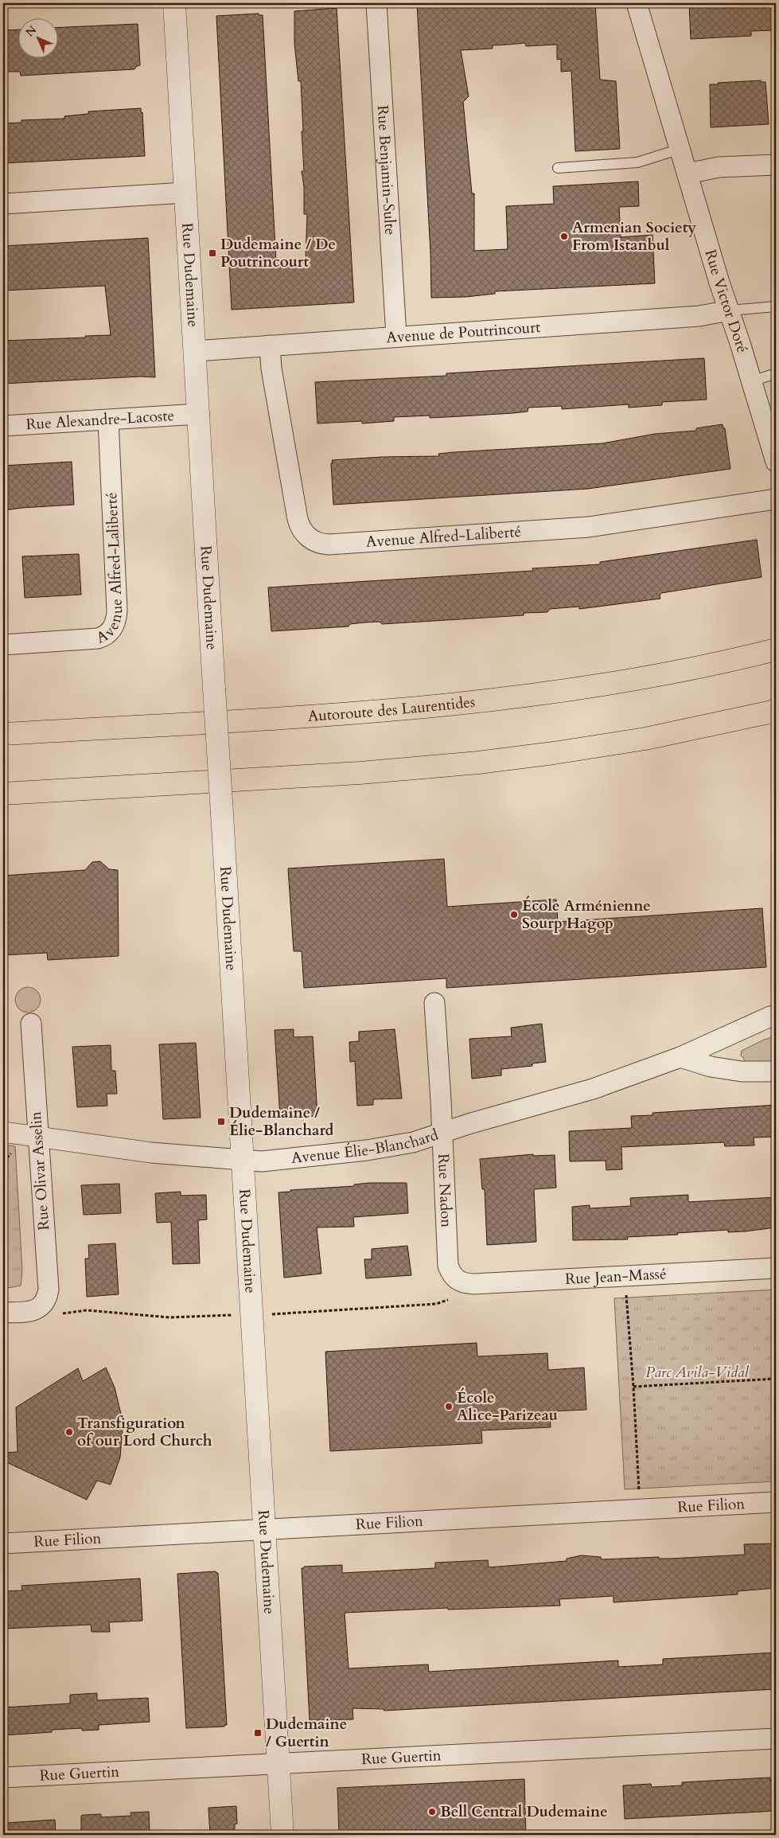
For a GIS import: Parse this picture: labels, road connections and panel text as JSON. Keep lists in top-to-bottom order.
{
  "streets": {
    "highway": ["Autoroute des Laurentides"],
    "street": [
      "Rue Benjamin-Sulte",
      "Rue Dudemaine",
      "Rue Victor Doré",
      "Avenue de Poutrincourt",
      "Rue Alexandre-Lacoste",
      "Avenue Alfred-Laliberté",
      "Avenue Élie-Blanchard",
      "Rue Olivar Asselin",
      "Rue Nadon",
      "Rue Jean-Massé",
      "Rue Filion",
      "Rue Guertin"
    ]
  },
  "crossings": [
    ["Rue Benjamin-Sulte", "Avenue de Poutrincourt"],
    ["Rue Dudemaine", "Avenue de Poutrincourt"],
    ["Rue Dudemaine", "Rue Alexandre-Lacoste"],
    ["Rue Dudemaine", "Avenue Élie-Blanchard"],
    ["Rue Dudemaine", "Rue Filion"],
    ["Rue Dudemaine", "Rue Guertin"],
    ["Rue Victor Doré", "Avenue de Poutrincourt"],
    ["Avenue de Poutrincourt", "Avenue Alfred-Laliberté"],
    ["Rue Alexandre-Lacoste", "Avenue Alfred-Laliberté"],
    ["Avenue Élie-Blanchard", "Rue Olivar Asselin"],
    ["Avenue Élie-Blanchard", "Rue Nadon"],
    ["Rue Nadon", "Rue Jean-Massé"]
  ],
  "parks": ["Parc Avila-Vidal"],
  "places": {
    "other": [
      "Armenian Society From Istanbul",
      "École Arménienne Sourp Hagop",
      "École Alice-Parizeau",
      "Transfiguration of our Lord Church",
      "Bell Central Dudemaine"
    ],
    "transit": ["Dudemaine / De Poutrincourt", "Dudemaine / Élie-Blanchard", "Dudemaine / Guertin"]
  },
  "north": "top left"
}
